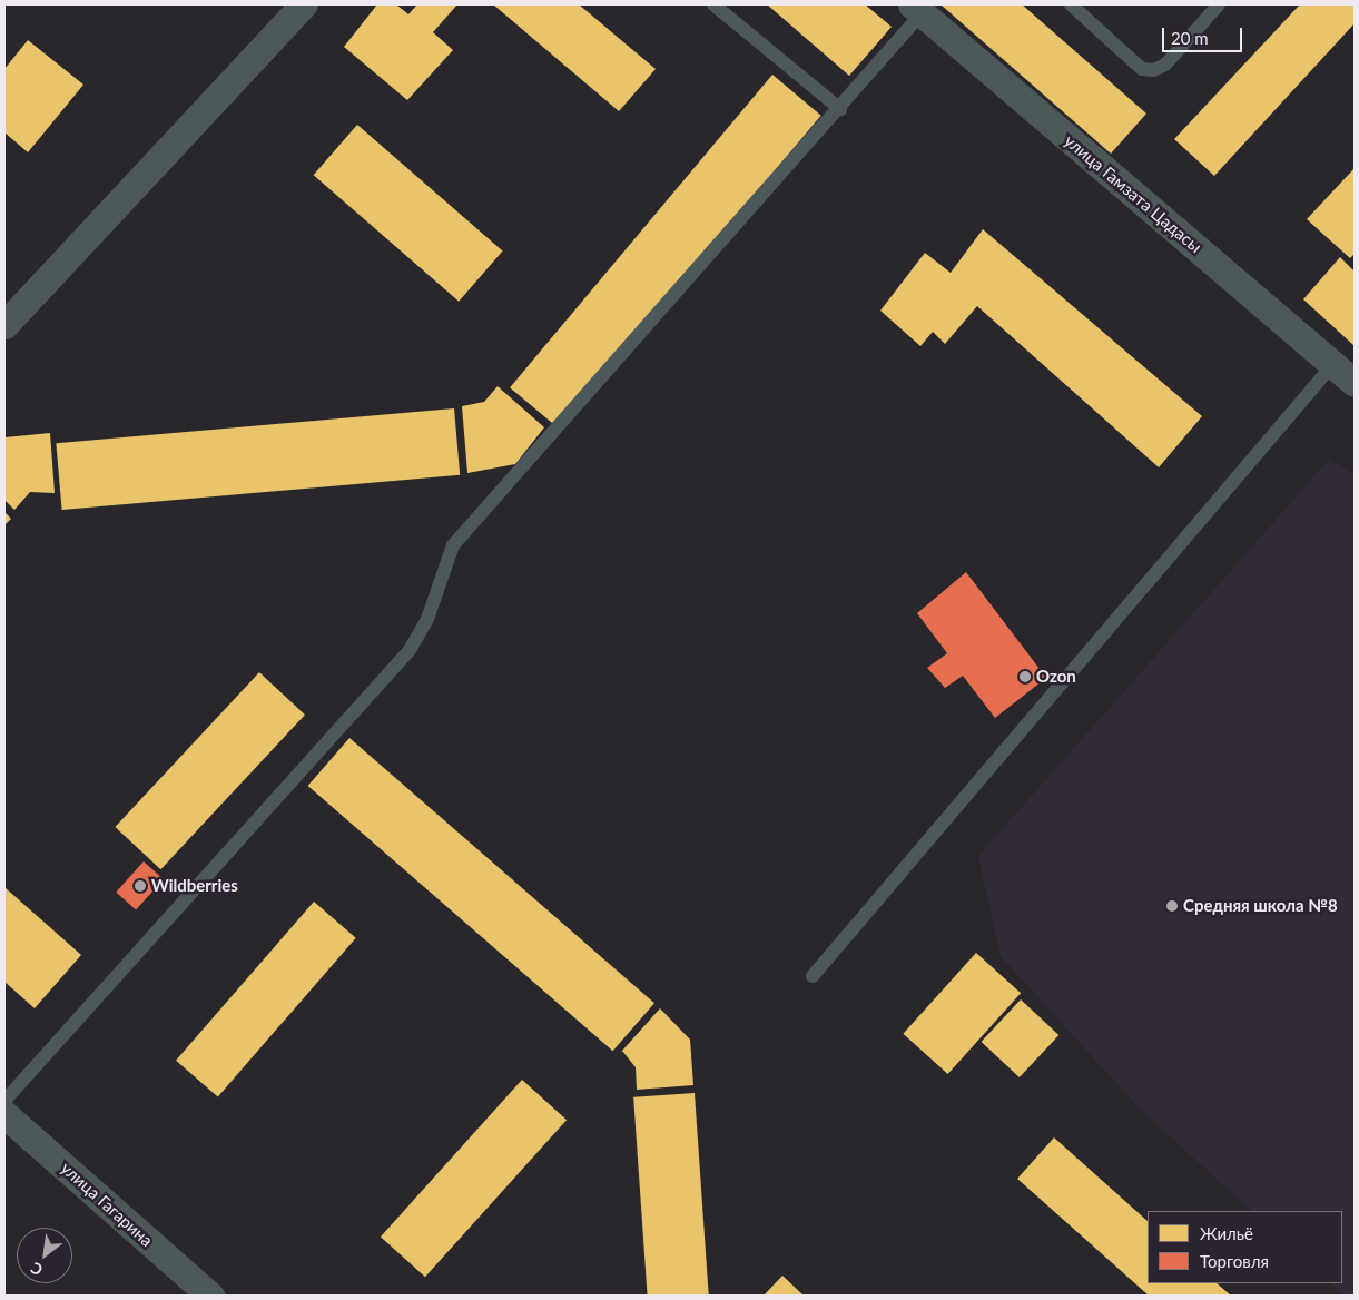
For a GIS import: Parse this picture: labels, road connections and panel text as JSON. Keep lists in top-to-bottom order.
{
  "streets": {
    "street": ["улица Гамзата Цадасы", "улица Гагарина"]
  },
  "places": ["Ozon", "Wildberries", "Средняя школа №8"],
  "legend": ["Жильё", "Торговля"],
  "scale_bar": "20 m",
  "north": "bottom left"
}
